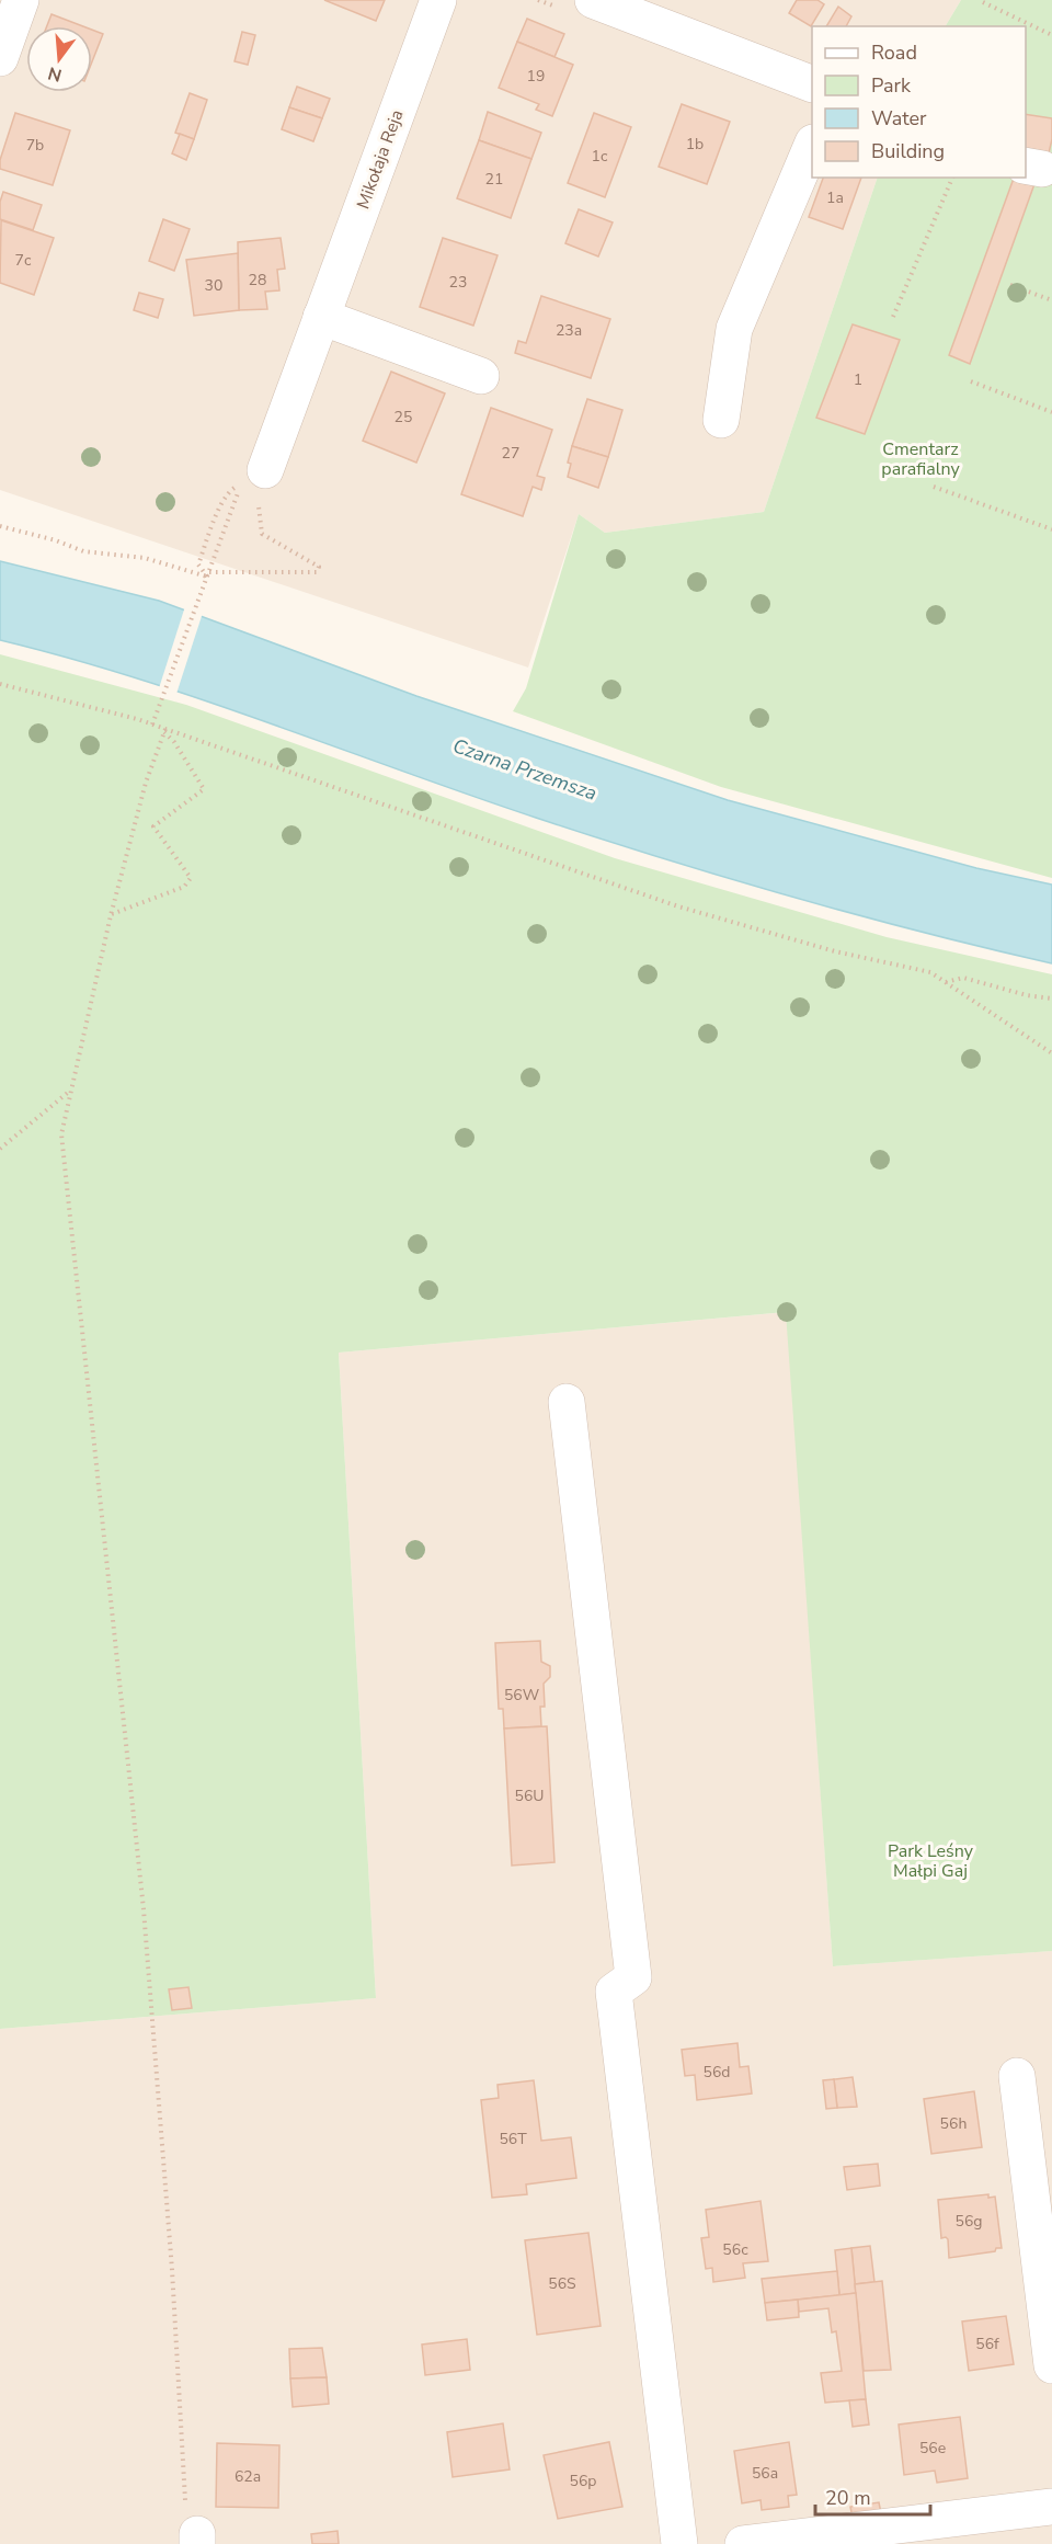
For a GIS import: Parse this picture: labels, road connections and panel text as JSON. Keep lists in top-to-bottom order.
{
  "streets": {
    "street": ["Mikołaja Reja"]
  },
  "water": ["Czarna Przemsza"],
  "parks": ["Cmentarz parafialny", "Park Leśny Małpi Gaj"],
  "house_numbers": [
    "19",
    "1b",
    "7b",
    "1c",
    "21",
    "1a",
    "7c",
    "28",
    "23",
    "30",
    "23a",
    "1",
    "25",
    "27",
    "56W",
    "56U",
    "56d",
    "56h",
    "56T",
    "56g",
    "56c",
    "56S",
    "56f",
    "56e",
    "56a",
    "62a",
    "56p"
  ],
  "legend": [
    "Road",
    "Park",
    "Water",
    "Building"
  ],
  "scale_bar": "20 m",
  "north": "bottom"
}
